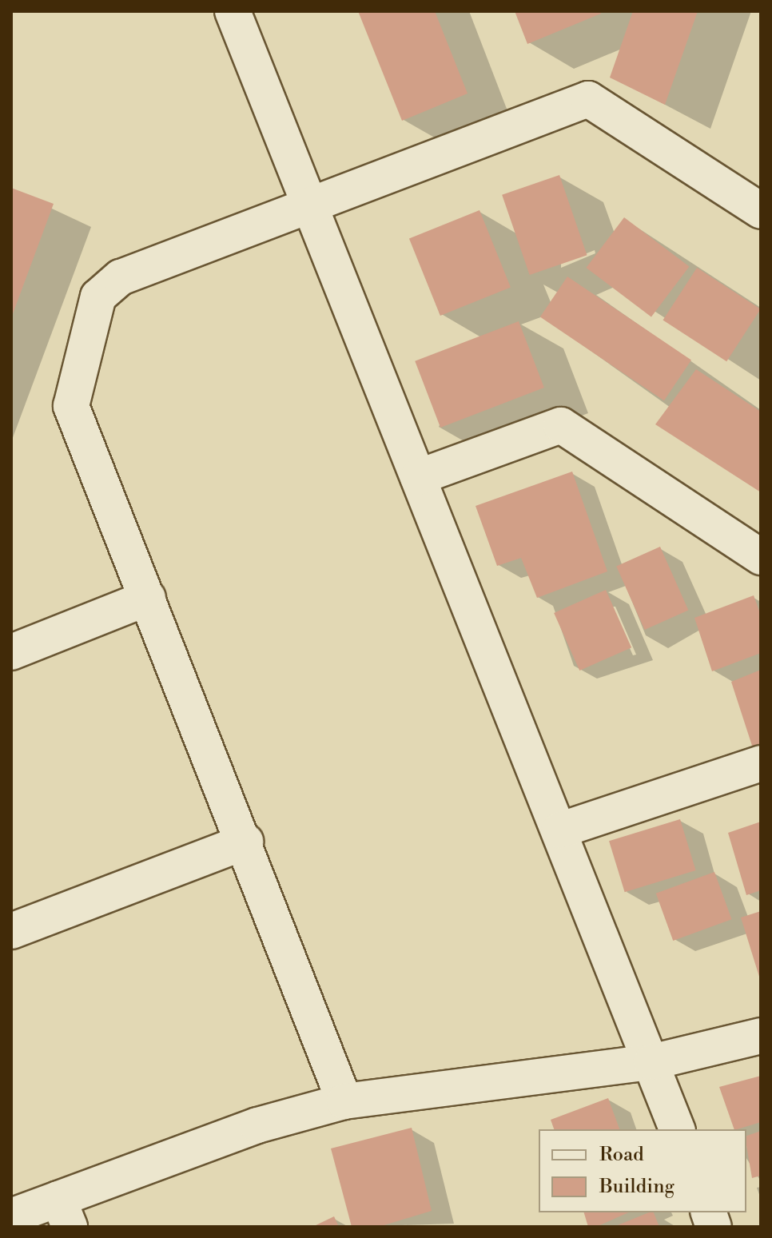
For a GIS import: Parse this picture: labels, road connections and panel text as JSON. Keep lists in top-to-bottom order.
{
  "legend": ["Road", "Building"]
}
